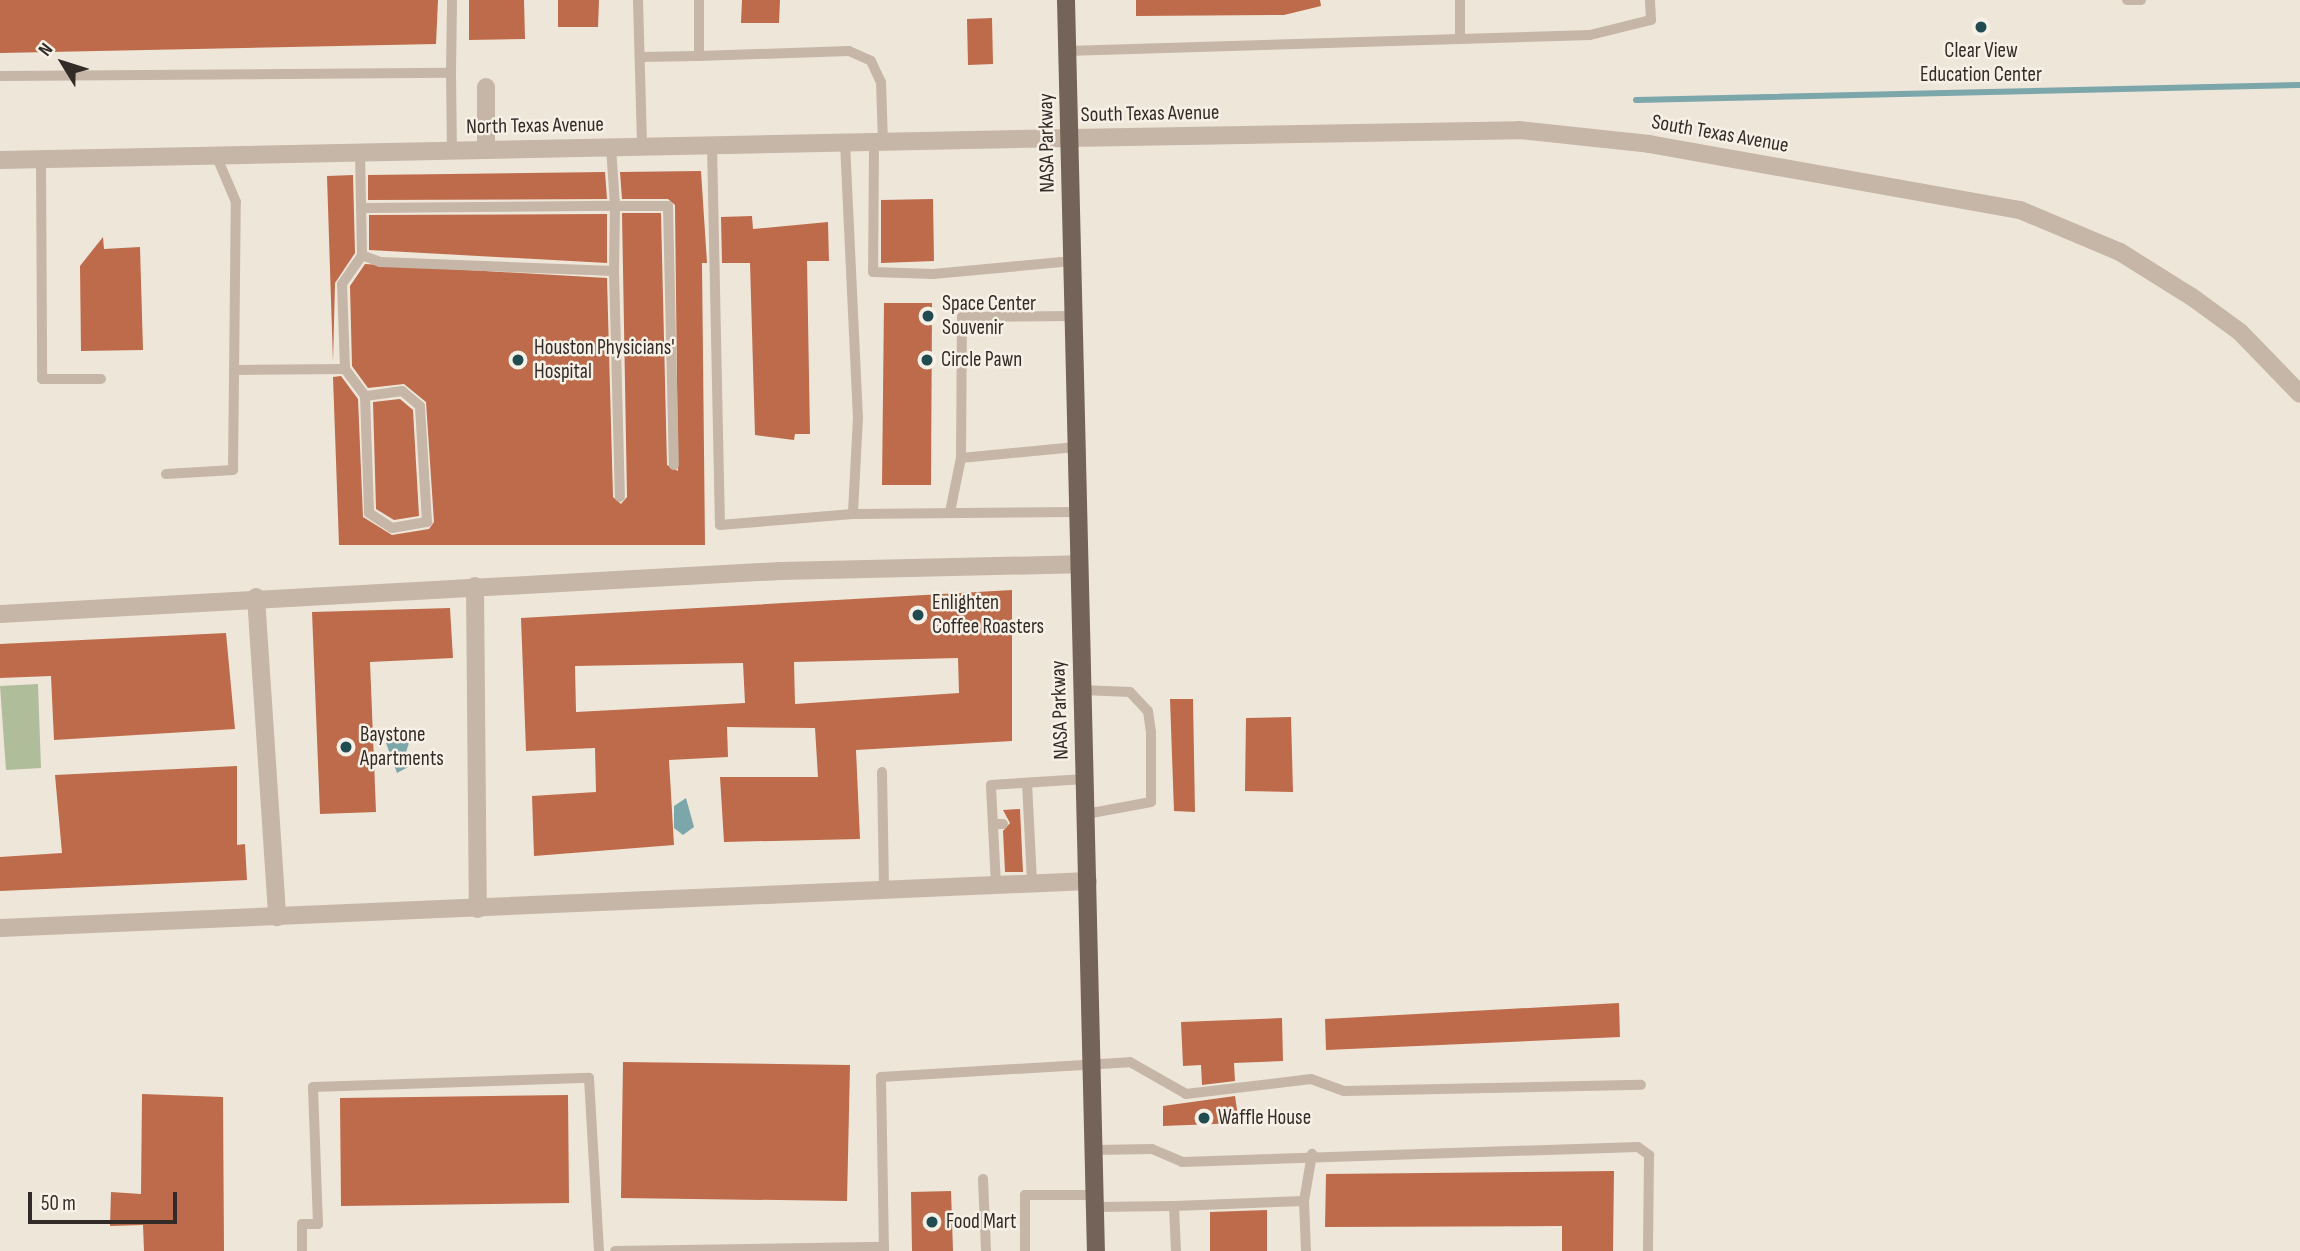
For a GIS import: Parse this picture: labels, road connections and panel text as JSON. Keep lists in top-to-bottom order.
{
  "streets": {
    "main road": ["NASA Parkway"],
    "street": ["South Texas Avenue", "North Texas Avenue"]
  },
  "crossings": [
    ["South Texas Avenue", "North Texas Avenue"],
    ["South Texas Avenue", "NASA Parkway"],
    ["North Texas Avenue", "NASA Parkway"]
  ],
  "places": [
    "Clear View Education Center",
    "Space Center Souvenir",
    "Houston Physicians' Hospital",
    "Circle Pawn",
    "Enlighten Coffee Roasters",
    "Baystone Apartments",
    "Waffle House",
    "Food Mart"
  ],
  "scale_bar": "50 m",
  "north": "top left"
}
